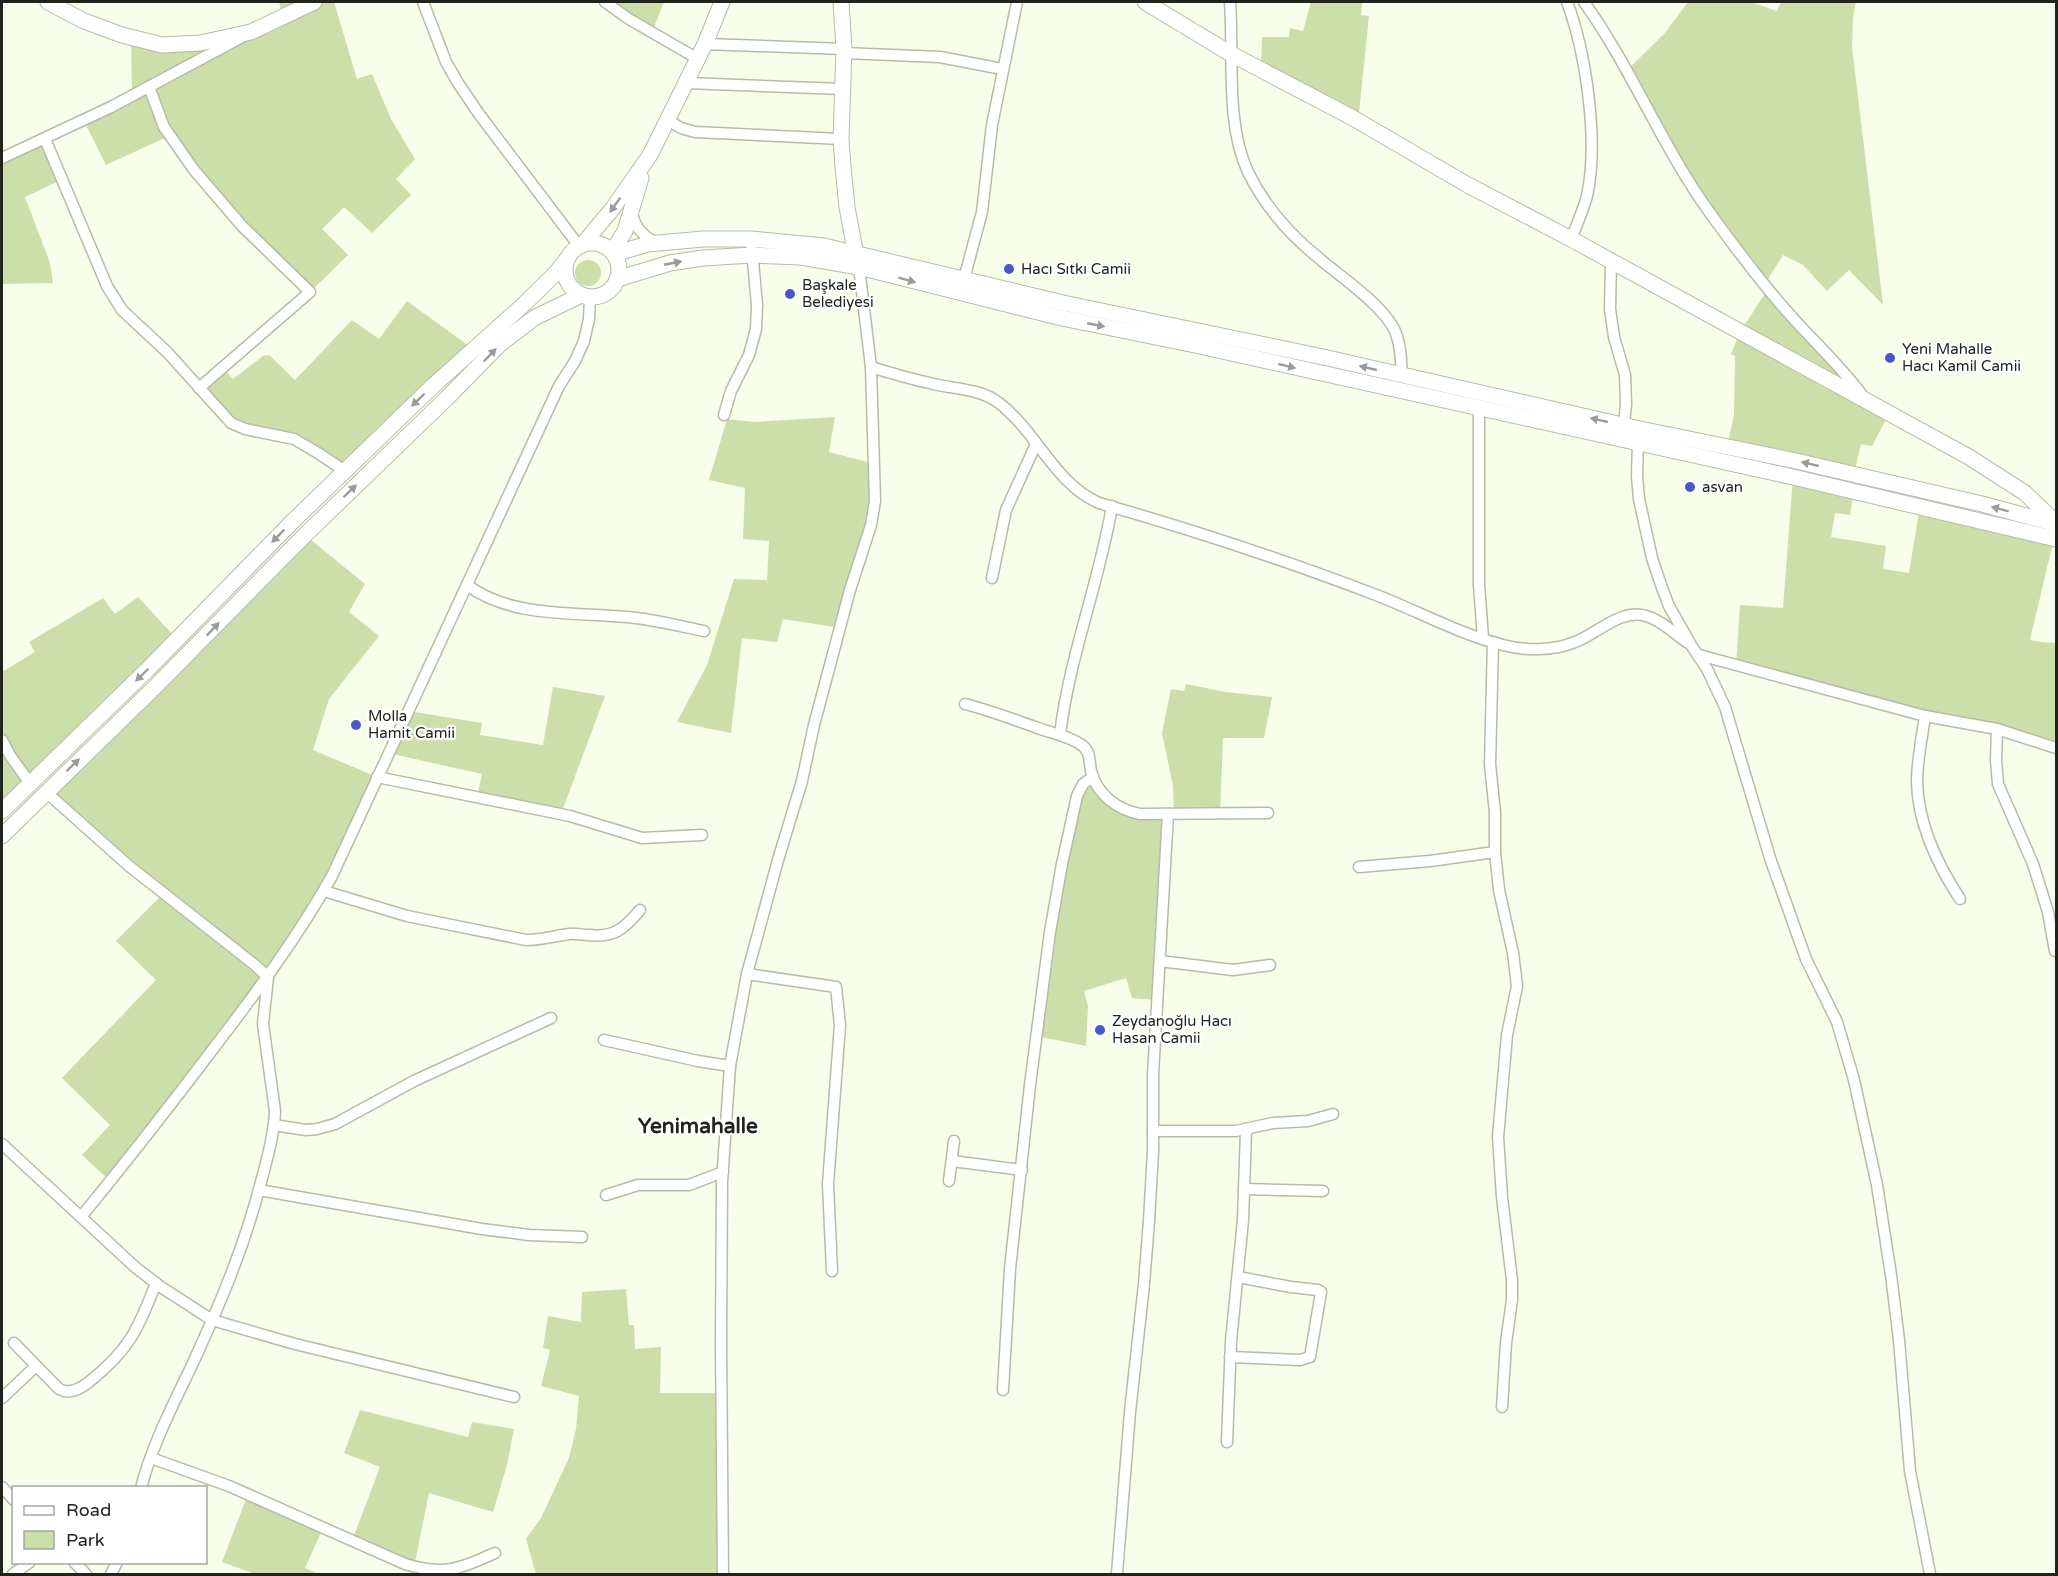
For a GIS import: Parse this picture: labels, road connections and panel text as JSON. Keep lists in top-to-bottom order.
{
  "districts": ["Yenimahalle"],
  "places": [
    "Hacı Sıtkı Camii",
    "Başkale Belediyesi",
    "Yeni Mahalle Hacı Kamil Camii",
    "asvan",
    "Molla Hamit Camii",
    "Zeydanoğlu Hacı Hasan Camii"
  ],
  "legend": ["Road", "Park"]
}
